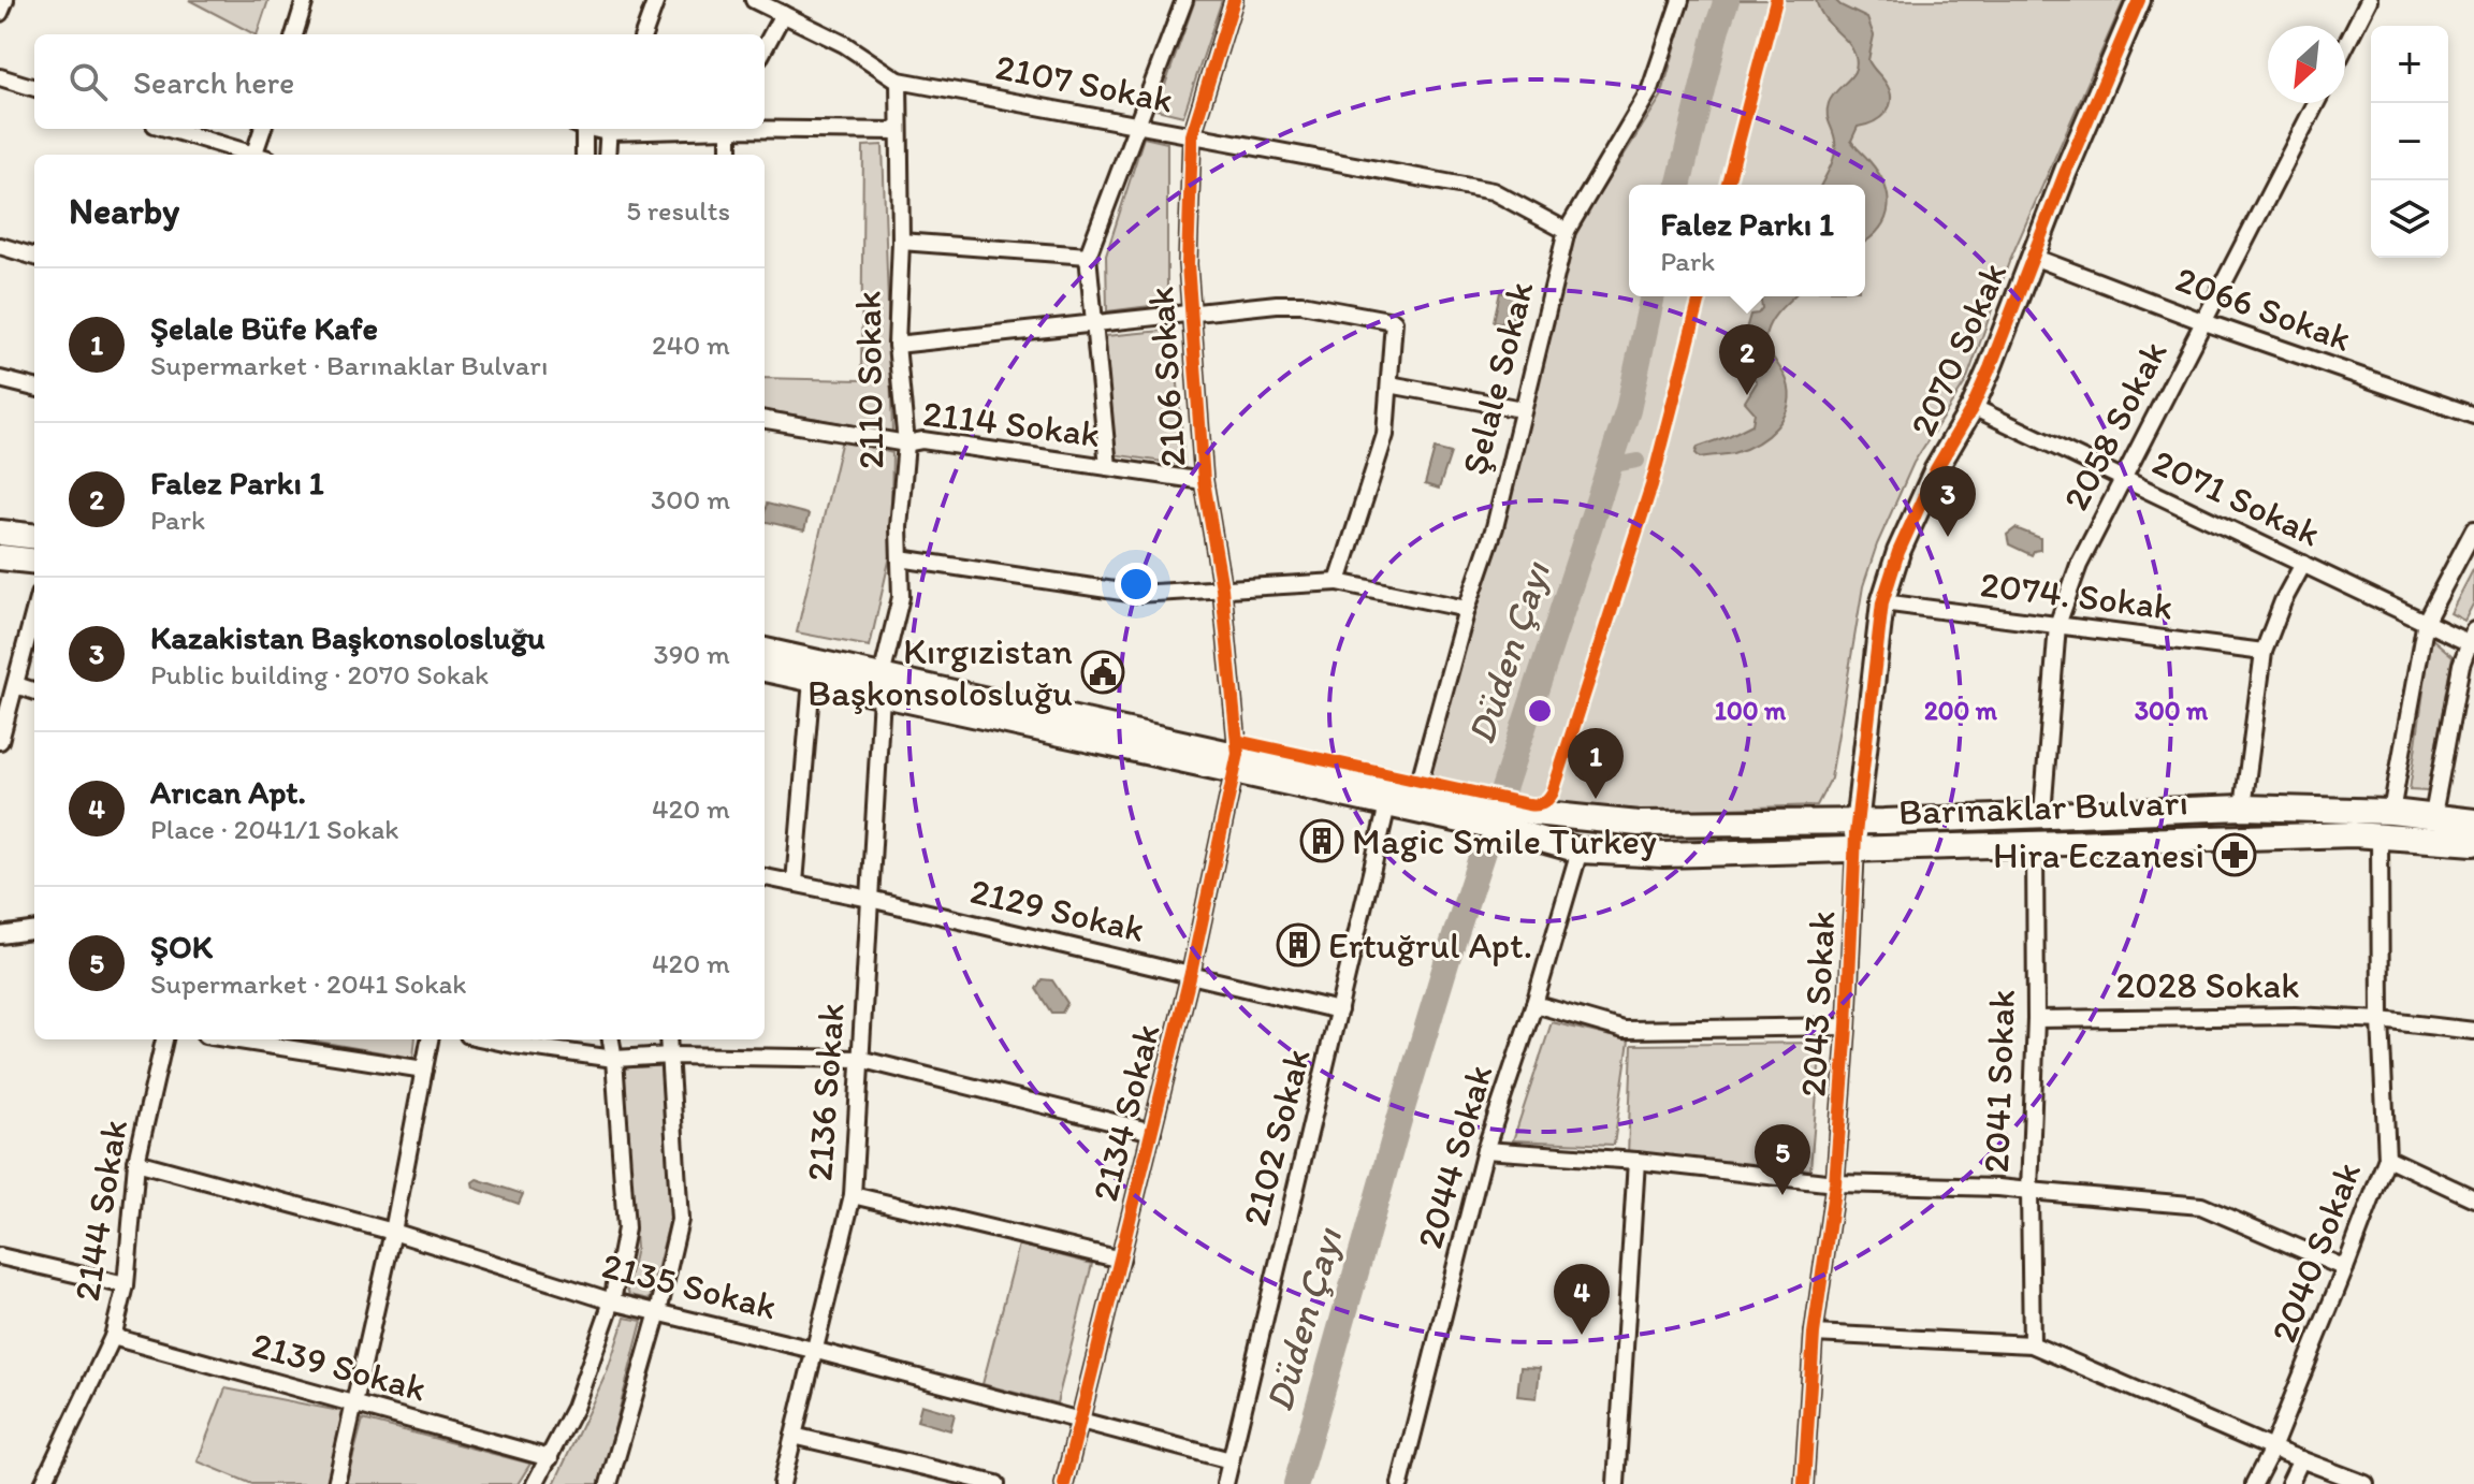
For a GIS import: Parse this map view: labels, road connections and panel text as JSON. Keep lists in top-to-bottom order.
{
  "streets": {
    "main road": ["Barınaklar Bulvarı"],
    "street": [
      "2107 Sokak",
      "2066 Sokak",
      "2070 Sokak",
      "2106 Sokak",
      "Şelale Sokak",
      "2110 Sokak",
      "2114 Sokak",
      "2058 Sokak",
      "2071 Sokak",
      "2074. Sokak",
      "2129 Sokak",
      "2028 Sokak",
      "2043 Sokak",
      "2041 Sokak",
      "2136 Sokak",
      "2134 Sokak",
      "2102 Sokak",
      "2044 Sokak",
      "2144 Sokak",
      "2040 Sokak",
      "2135 Sokak",
      "2139 Sokak"
    ]
  },
  "crossings": [
    ["2107 Sokak", "2106 Sokak"],
    ["2107 Sokak", "Şelale Sokak"],
    ["2107 Sokak", "2110 Sokak"],
    ["2066 Sokak", "2070 Sokak"],
    ["2066 Sokak", "2058 Sokak"],
    ["2070 Sokak", "2071 Sokak"],
    ["2070 Sokak", "2074. Sokak"],
    ["2070 Sokak", "Barınaklar Bulvarı"],
    ["2070 Sokak", "2043 Sokak"],
    ["2106 Sokak", "2114 Sokak"],
    ["2106 Sokak", "2134 Sokak"],
    ["2110 Sokak", "2114 Sokak"],
    ["2110 Sokak", "2136 Sokak"],
    ["2058 Sokak", "2071 Sokak"],
    ["2058 Sokak", "2074. Sokak"],
    ["2058 Sokak", "Barınaklar Bulvarı"],
    ["Barınaklar Bulvarı", "2043 Sokak"],
    ["Barınaklar Bulvarı", "2041 Sokak"],
    ["Barınaklar Bulvarı", "2044 Sokak"],
    ["Barınaklar Bulvarı", "2040 Sokak"],
    ["2129 Sokak", "2136 Sokak"],
    ["2129 Sokak", "2134 Sokak"],
    ["2129 Sokak", "2102 Sokak"],
    ["2028 Sokak", "2041 Sokak"],
    ["2028 Sokak", "2040 Sokak"],
    ["2043 Sokak", "2041 Sokak"],
    ["2041 Sokak", "2044 Sokak"],
    ["2136 Sokak", "2135 Sokak"],
    ["2134 Sokak", "2135 Sokak"],
    ["2102 Sokak", "2135 Sokak"],
    ["2144 Sokak", "2135 Sokak"],
    ["2144 Sokak", "2139 Sokak"]
  ],
  "water": ["Düden Çayı"],
  "places": {
    "public building": ["Kırgızistan Başkonsolosluğu"],
    "building": ["Magic Smile Turkey", "Ertuğrul Apt."],
    "pharmacy": ["Hira Eczanesi"]
  },
  "north": "bottom left",
  "page": {
    "map_buttons": ["+", "−"],
    "search": "Search here",
    "heading": ["Nearby", "5 results"],
    "popup": ["Falez Parkı 1", "Park"],
    "list": [
      {
        "mark": "1",
        "name": "Şelale Büfe Kafe",
        "note": "Supermarket · Barınaklar Bulvarı",
        "value": "240 m"
      },
      {
        "mark": "2",
        "name": "Falez Parkı 1",
        "note": "Park",
        "value": "300 m"
      },
      {
        "mark": "3",
        "name": "Kazakistan Başkonsolosluğu",
        "note": "Public building · 2070 Sokak",
        "value": "390 m"
      },
      {
        "mark": "4",
        "name": "Arıcan Apt.",
        "note": "Place · 2041/1 Sokak",
        "value": "420 m"
      },
      {
        "mark": "5",
        "name": "ŞOK",
        "note": "Supermarket · 2041 Sokak",
        "value": "420 m"
      }
    ],
    "pins": [
      "2",
      "3",
      "1",
      "5",
      "4"
    ]
  },
  "rings": ["100 m", "200 m", "300 m"]
}
